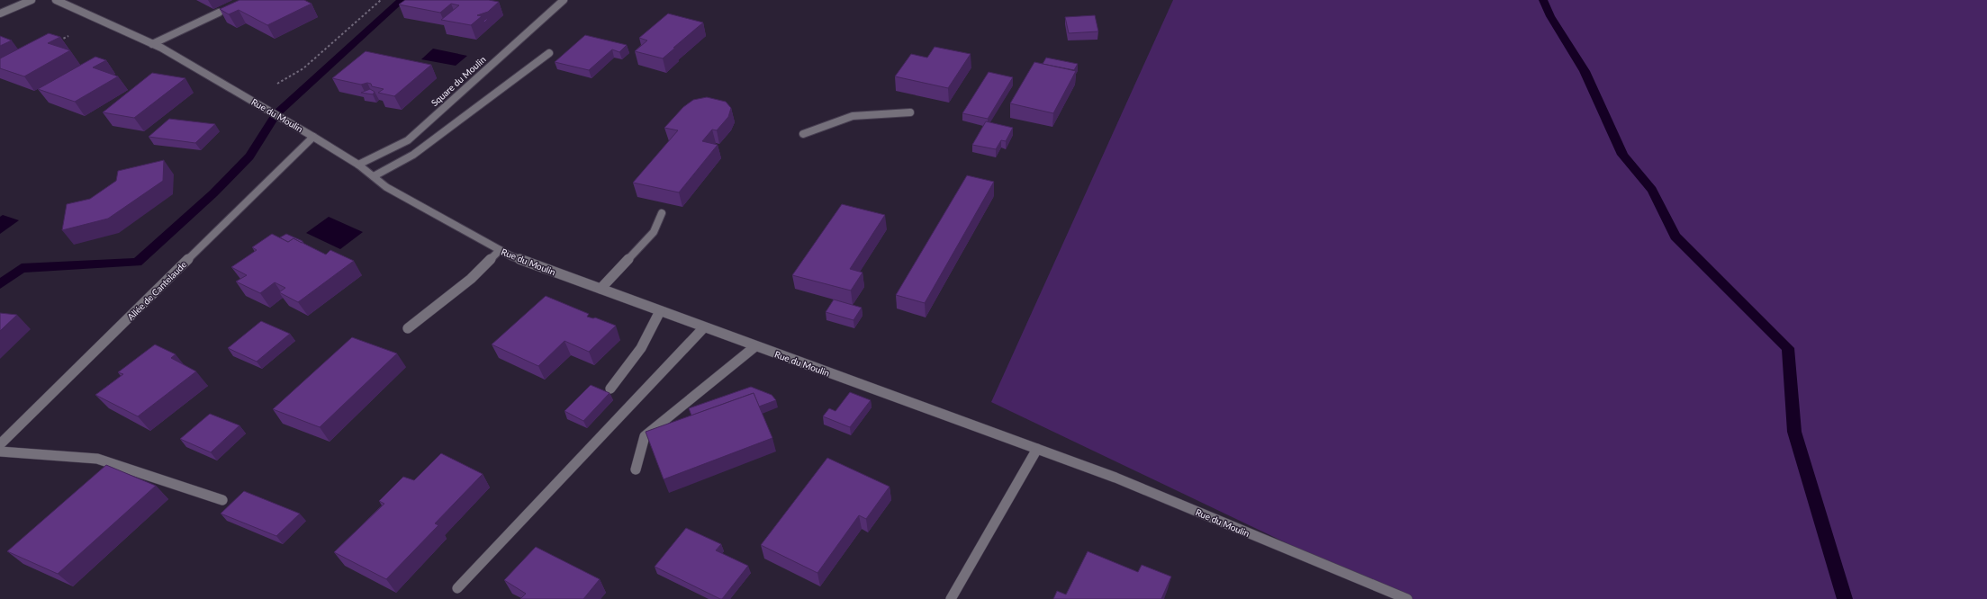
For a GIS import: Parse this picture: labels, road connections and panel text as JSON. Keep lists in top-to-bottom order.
{
  "streets": {
    "street": ["Square du Moulin", "Rue du Moulin", "Allée de Cantelaude"]
  },
  "crossings": [
    ["Square du Moulin", "Rue du Moulin"],
    ["Rue du Moulin", "Allée de Cantelaude"]
  ]
}
